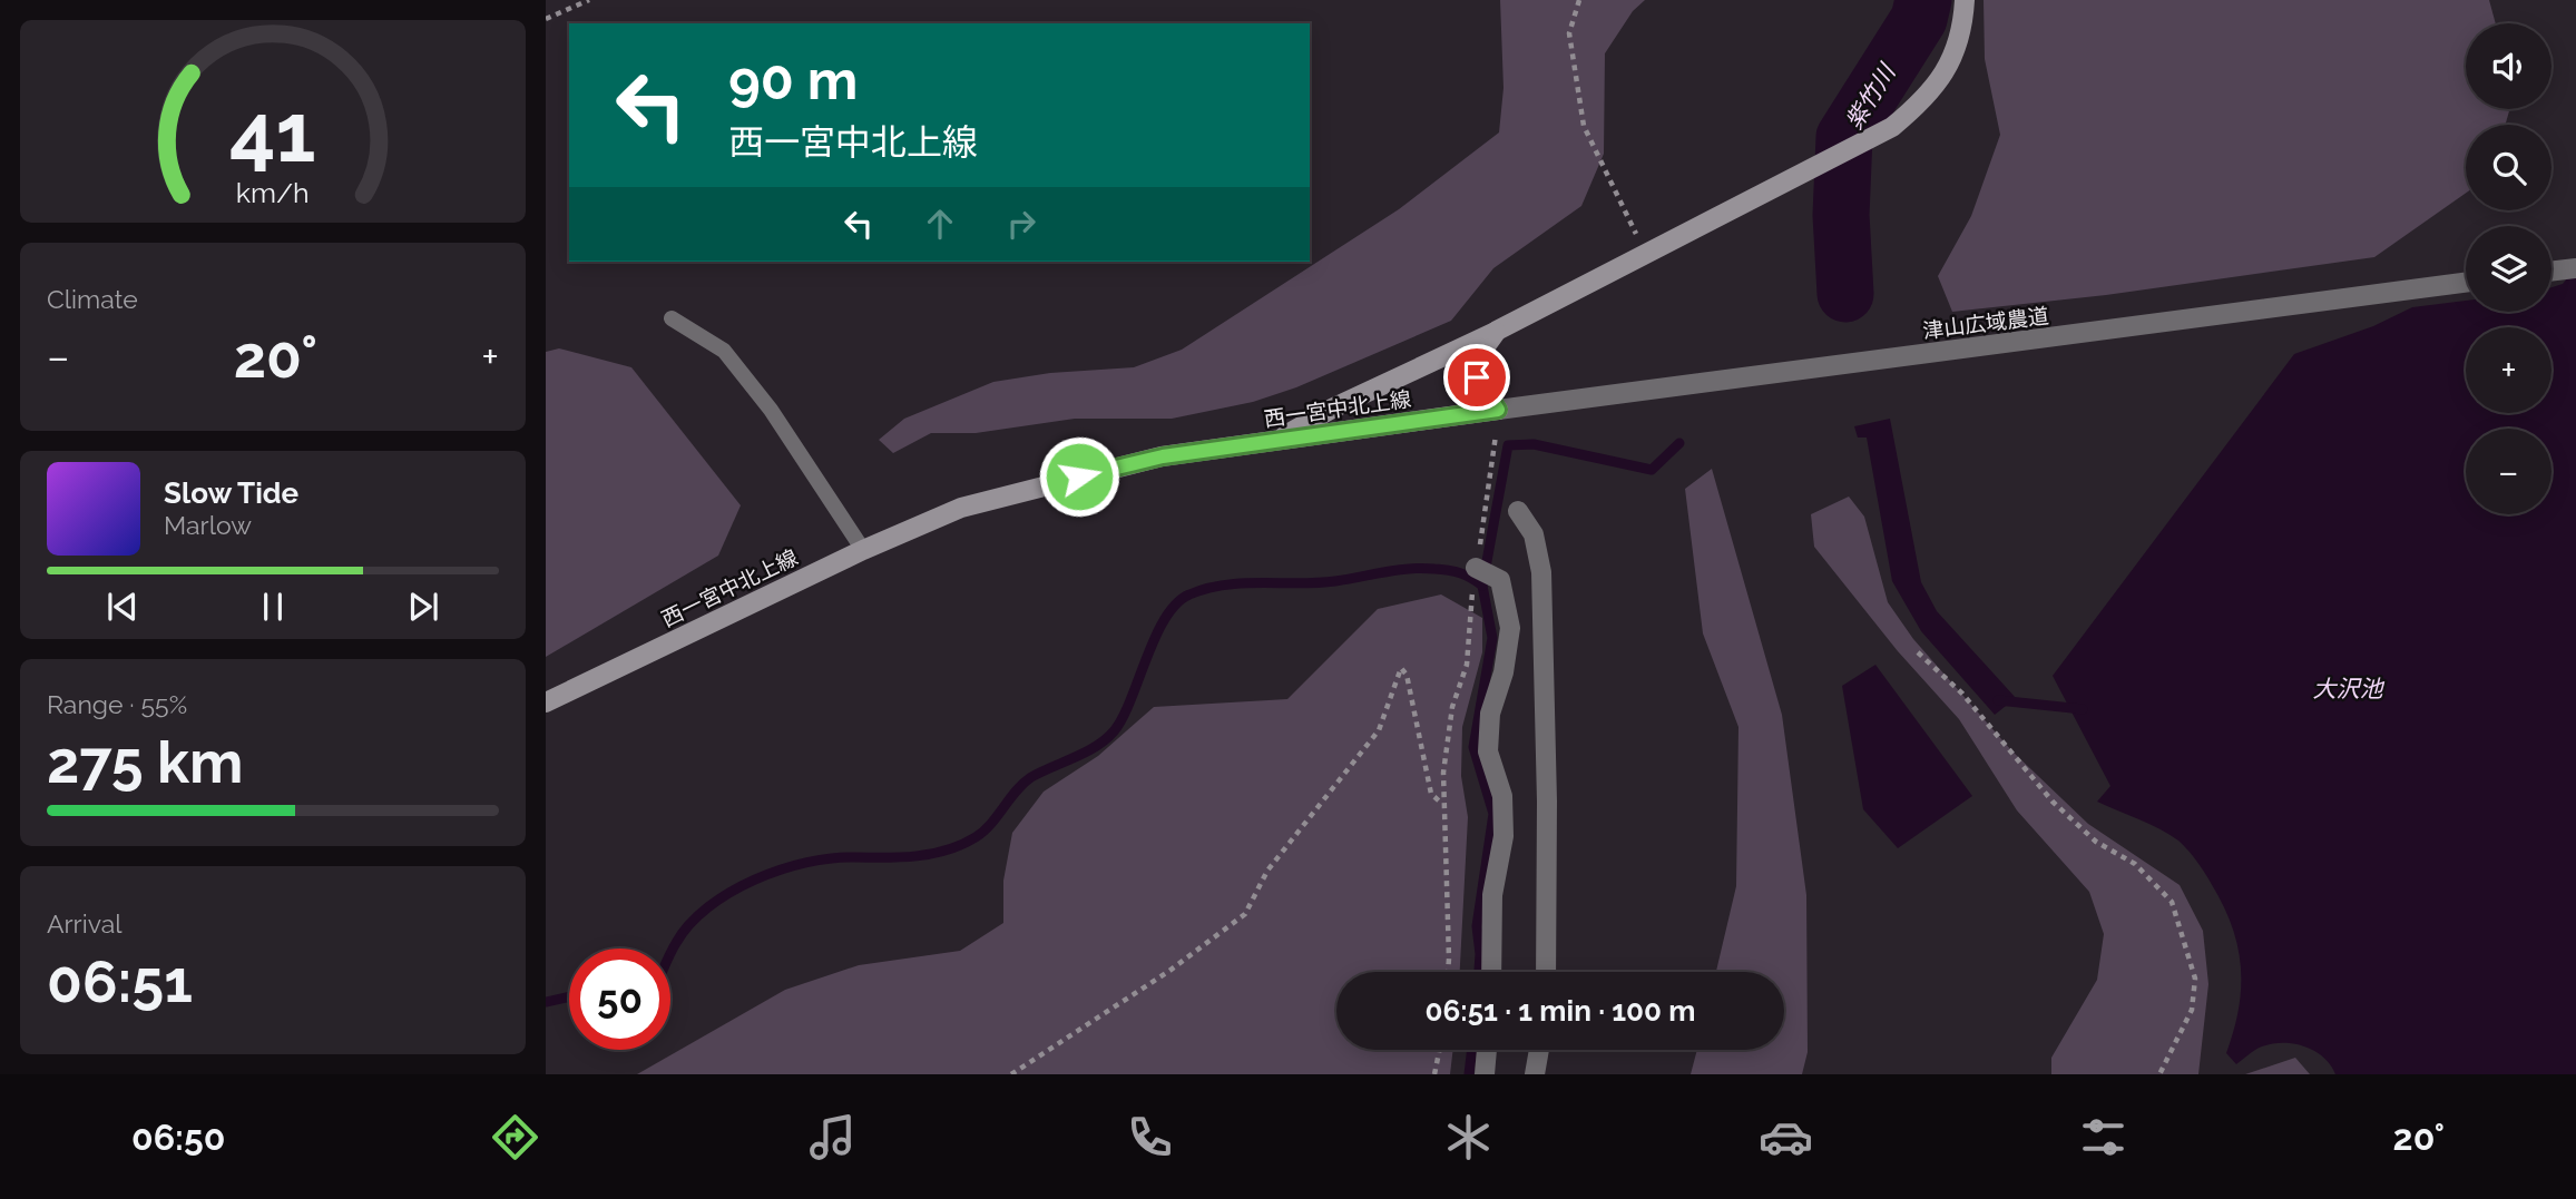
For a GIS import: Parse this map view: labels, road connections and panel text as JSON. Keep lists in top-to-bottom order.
{
  "streets": {
    "main road": ["西一宮中北上線"],
    "street": ["津山広域農道"]
  },
  "crossings": [
    ["津山広域農道", "西一宮中北上線"]
  ],
  "water": ["紫竹川", "大沢池"],
  "page": {
    "map_buttons": ["+", "−"],
    "turn": ["90 m", "西一宮中北上線"],
    "tile": [
      "Climate",
      ["Range · 55%", "275 km"],
      ["Arrival", "06:51"]
    ],
    "heat": ["−", "20°", "+"],
    "song": ["Slow Tide", "Marlow"],
    "limit": "50",
    "trip": "06:51 · 1 min · 100 m",
    "tabs": ["06:50", "20°"],
    "gauge": ["41", "km/h"]
  }
}
